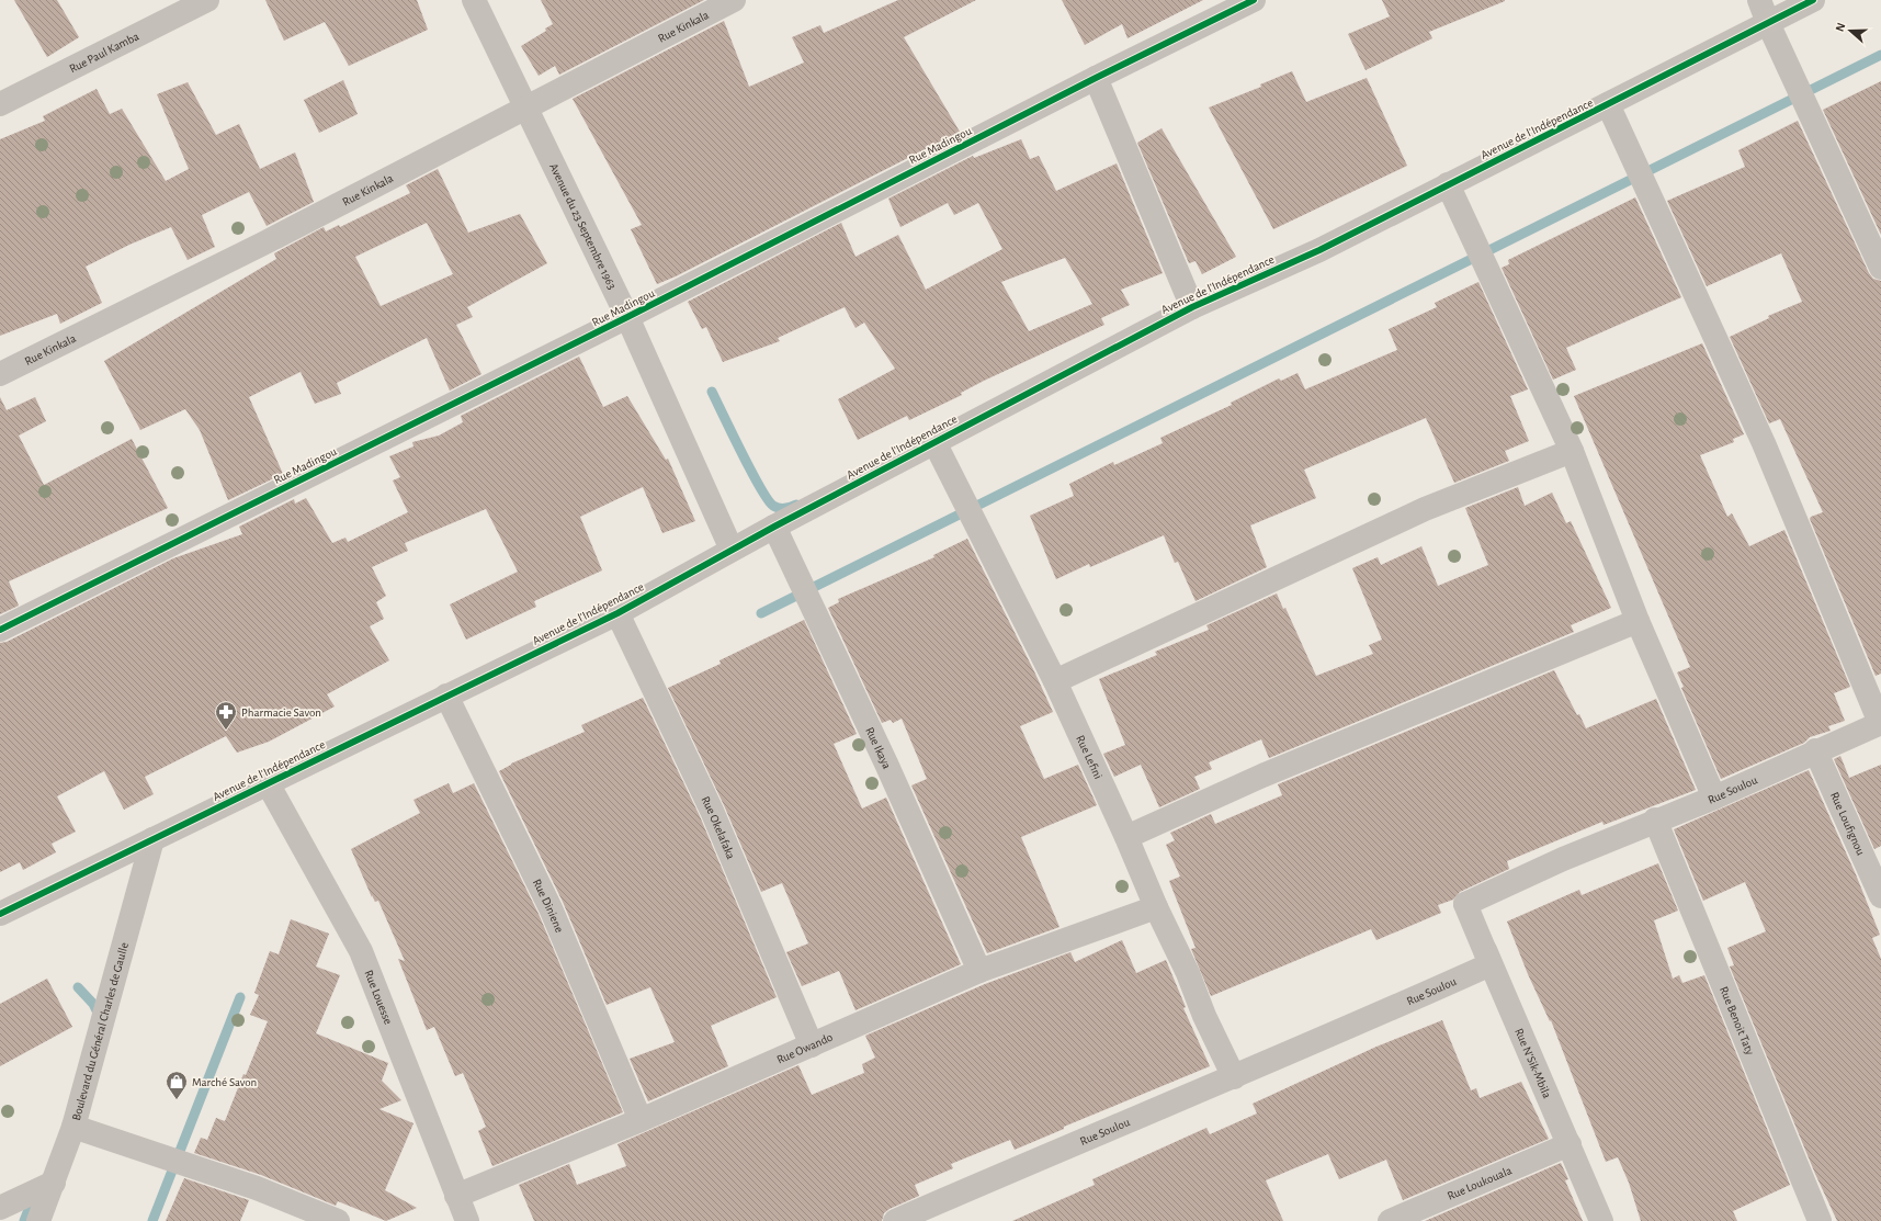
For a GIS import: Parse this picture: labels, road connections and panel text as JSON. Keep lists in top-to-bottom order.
{
  "streets": {
    "street": [
      "Rue Kinkala",
      "Rue Paul Kamba",
      "Avenue de l'Indépendance",
      "Rue Madingou",
      "Avenue du 23 Septembre 1963",
      "Rue Ikaya",
      "Rue Lefini",
      "Rue Soulou",
      "Rue Loufignou",
      "Rue Okelafaka",
      "Rue Diniene",
      "Rue Louesse",
      "Rue Benoit Taty",
      "Boulevard du Général Charles de Gaulle",
      "Rue Owando",
      "Rue N'Sik-Mbila",
      "Rue Loukouala"
    ]
  },
  "crossings": [
    ["Rue Kinkala", "Avenue du 23 Septembre 1963"],
    ["Avenue de l'Indépendance", "Avenue du 23 Septembre 1963"],
    ["Avenue de l'Indépendance", "Rue Ikaya"],
    ["Avenue de l'Indépendance", "Rue Lefini"],
    ["Avenue de l'Indépendance", "Rue Okelafaka"],
    ["Avenue de l'Indépendance", "Rue Diniene"],
    ["Avenue de l'Indépendance", "Rue Louesse"],
    ["Avenue de l'Indépendance", "Boulevard du Général Charles de Gaulle"],
    ["Rue Madingou", "Avenue du 23 Septembre 1963"],
    ["Rue Ikaya", "Rue Owando"],
    ["Rue Lefini", "Rue Soulou"],
    ["Rue Lefini", "Rue Owando"],
    ["Rue Soulou", "Rue Loufignou"],
    ["Rue Soulou", "Rue Benoit Taty"],
    ["Rue Soulou", "Rue N'Sik-Mbila"],
    ["Rue Okelafaka", "Rue Owando"],
    ["Rue Diniene", "Rue Owando"],
    ["Rue Louesse", "Rue Owando"],
    ["Rue N'Sik-Mbila", "Rue Loukouala"]
  ],
  "places": {
    "pharmacy": ["Pharmacie Savon"],
    "shop": ["Marché Savon"]
  },
  "north": "left"
}
